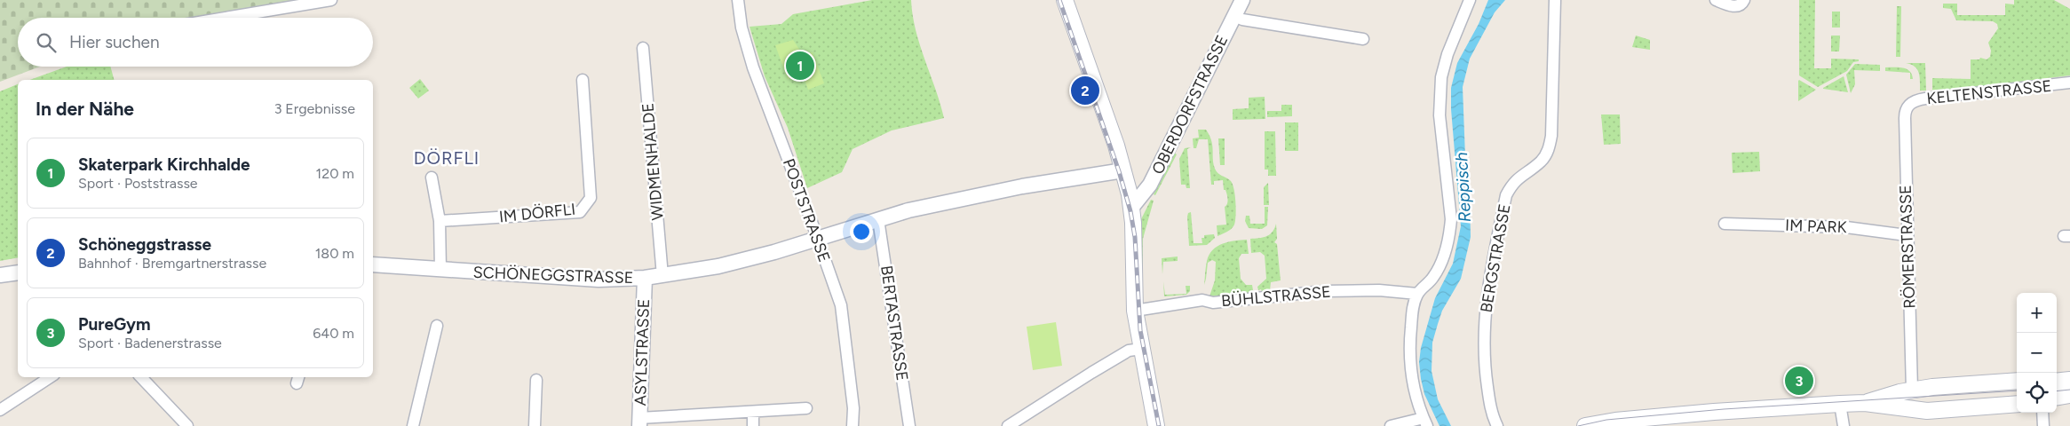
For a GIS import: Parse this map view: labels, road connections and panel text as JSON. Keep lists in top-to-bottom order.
{
  "streets": {
    "street": [
      "KELTENSTRASSE",
      "OBERDORFSTRASSE",
      "WIDMENHALDE",
      "POSTSTRASSE",
      "IM DÖRFLI",
      "IM PARK",
      "RÖMERSTRASSE",
      "BERGSTRASSE",
      "SCHÖNEGGSTRASSE",
      "BÜHLSTRASSE",
      "BERTASTRASSE",
      "ASYLSTRASSE"
    ]
  },
  "crossings": [
    ["KELTENSTRASSE", "RÖMERSTRASSE"],
    ["WIDMENHALDE", "SCHÖNEGGSTRASSE"],
    ["POSTSTRASSE", "SCHÖNEGGSTRASSE"],
    ["IM PARK", "RÖMERSTRASSE"],
    ["SCHÖNEGGSTRASSE", "BERTASTRASSE"],
    ["SCHÖNEGGSTRASSE", "ASYLSTRASSE"]
  ],
  "districts": ["DÖRFLI"],
  "water": ["Reppisch"],
  "page": {
    "search": "Hier suchen",
    "pins": ["1", "2", "3"],
    "heading": ["In der Nähe", "3 Ergebnisse"],
    "list": [
      {
        "mark": "1",
        "name": "Skaterpark Kirchhalde",
        "note": "Sport · Poststrasse",
        "value": "120 m"
      },
      {
        "mark": "2",
        "name": "Schöneggstrasse",
        "note": "Bahnhof · Bremgartnerstrasse",
        "value": "180 m"
      },
      {
        "mark": "3",
        "name": "PureGym",
        "note": "Sport · Badenerstrasse",
        "value": "640 m"
      }
    ],
    "map_buttons": ["+", "−"]
  }
}
